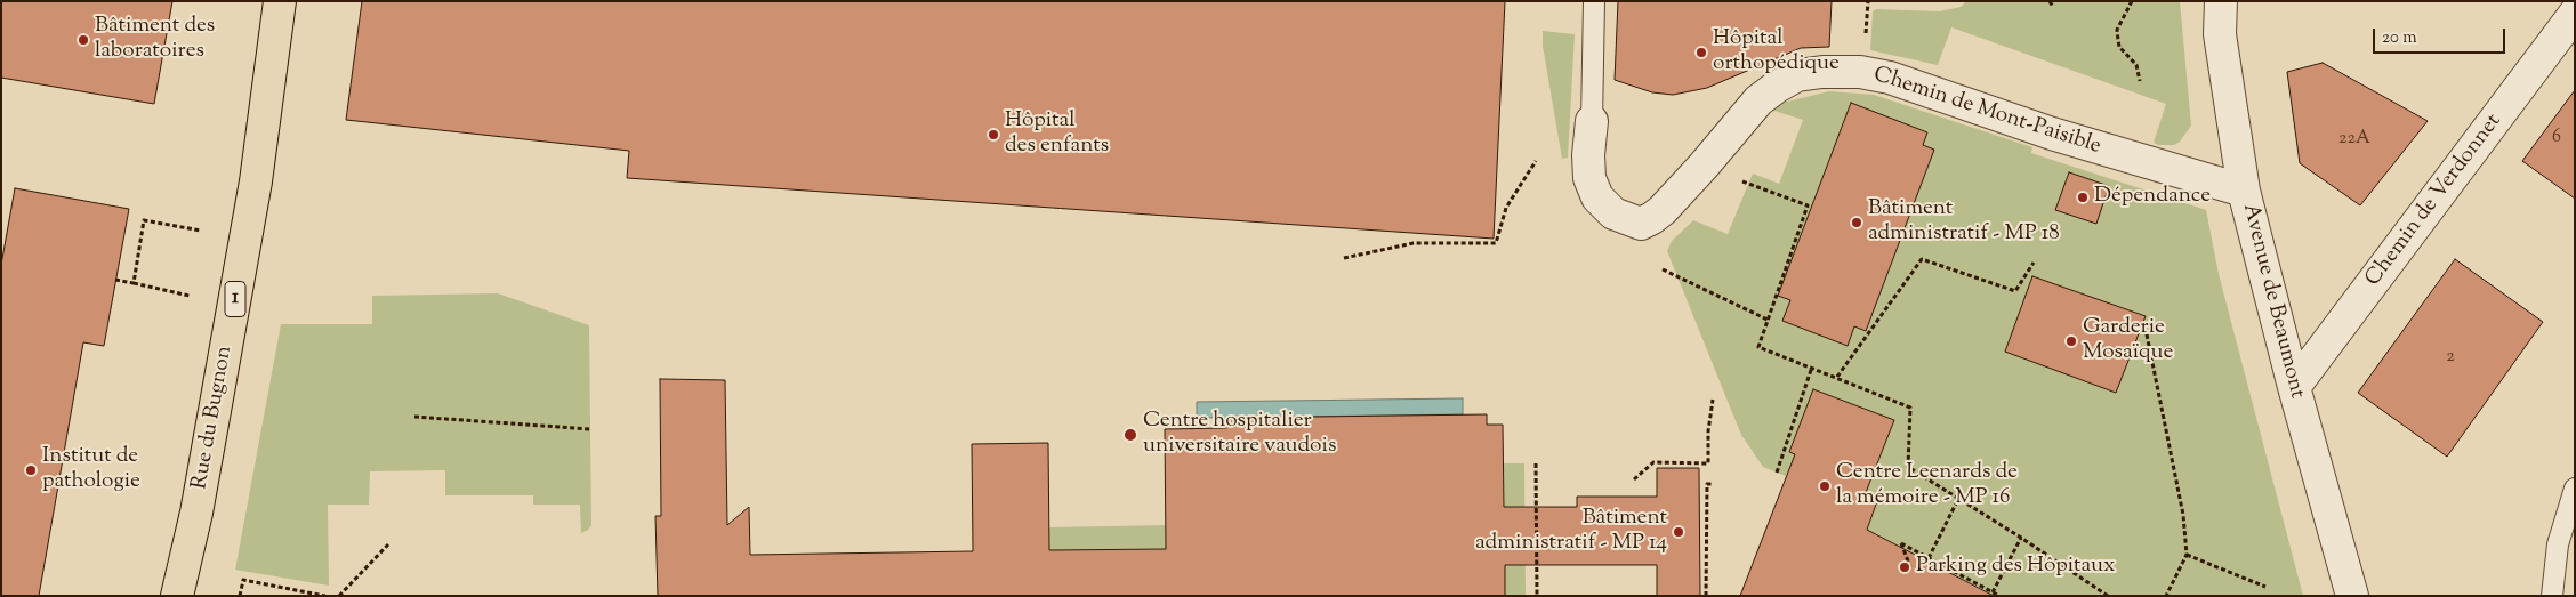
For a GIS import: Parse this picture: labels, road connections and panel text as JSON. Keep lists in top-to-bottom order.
{
  "streets": {
    "main road": ["1", "Rue du Bugnon"],
    "street": ["Chemin de Mont-Paisible", "Chemin de Verdonnet", "Avenue de Beaumont"]
  },
  "crossings": [
    ["Chemin de Mont-Paisible", "Avenue de Beaumont"],
    ["Chemin de Verdonnet", "Avenue de Beaumont"]
  ],
  "places": [
    "Bâtiment des laboratoires",
    "Hôpital orthopédique",
    "Hôpital des enfants",
    "Dépendance",
    "Bâtiment administratif - MP 18",
    "Garderie Mosaïque",
    "Centre hospitalier universitaire vaudois",
    "Institut de pathologie",
    "Centre Leenards de la mémoire - MP 16",
    "Bâtiment administratif - MP 14",
    "Parking des Hôpitaux"
  ],
  "house_numbers": ["6", "22A", "2"],
  "scale_bar": "20 m"
}
